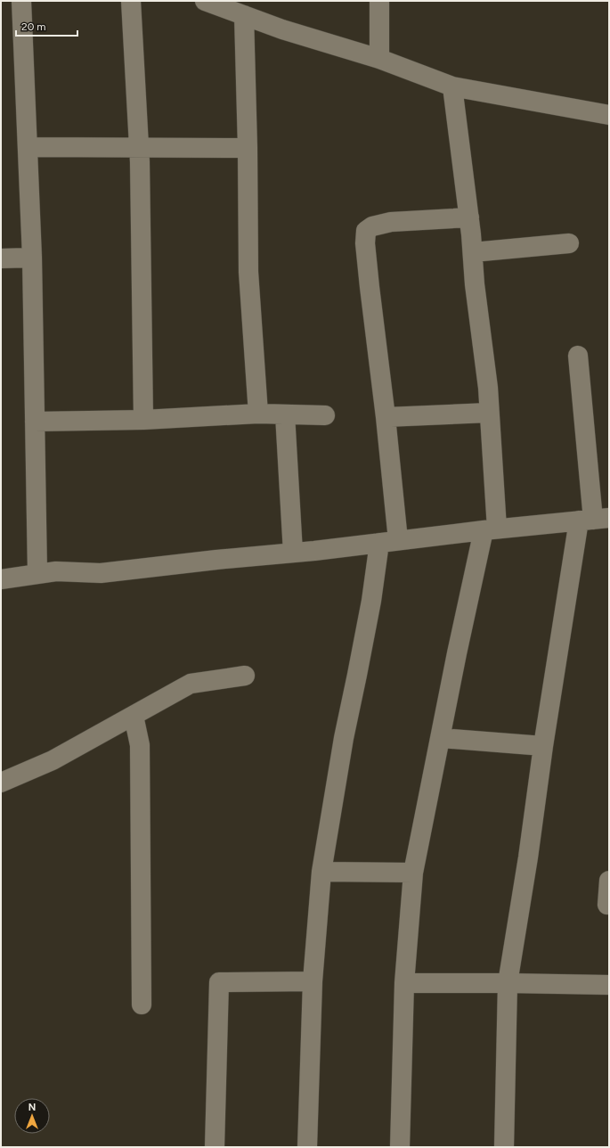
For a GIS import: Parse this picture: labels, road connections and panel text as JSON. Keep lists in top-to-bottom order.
{
  "scale_bar": "20 m",
  "north": "top"
}
